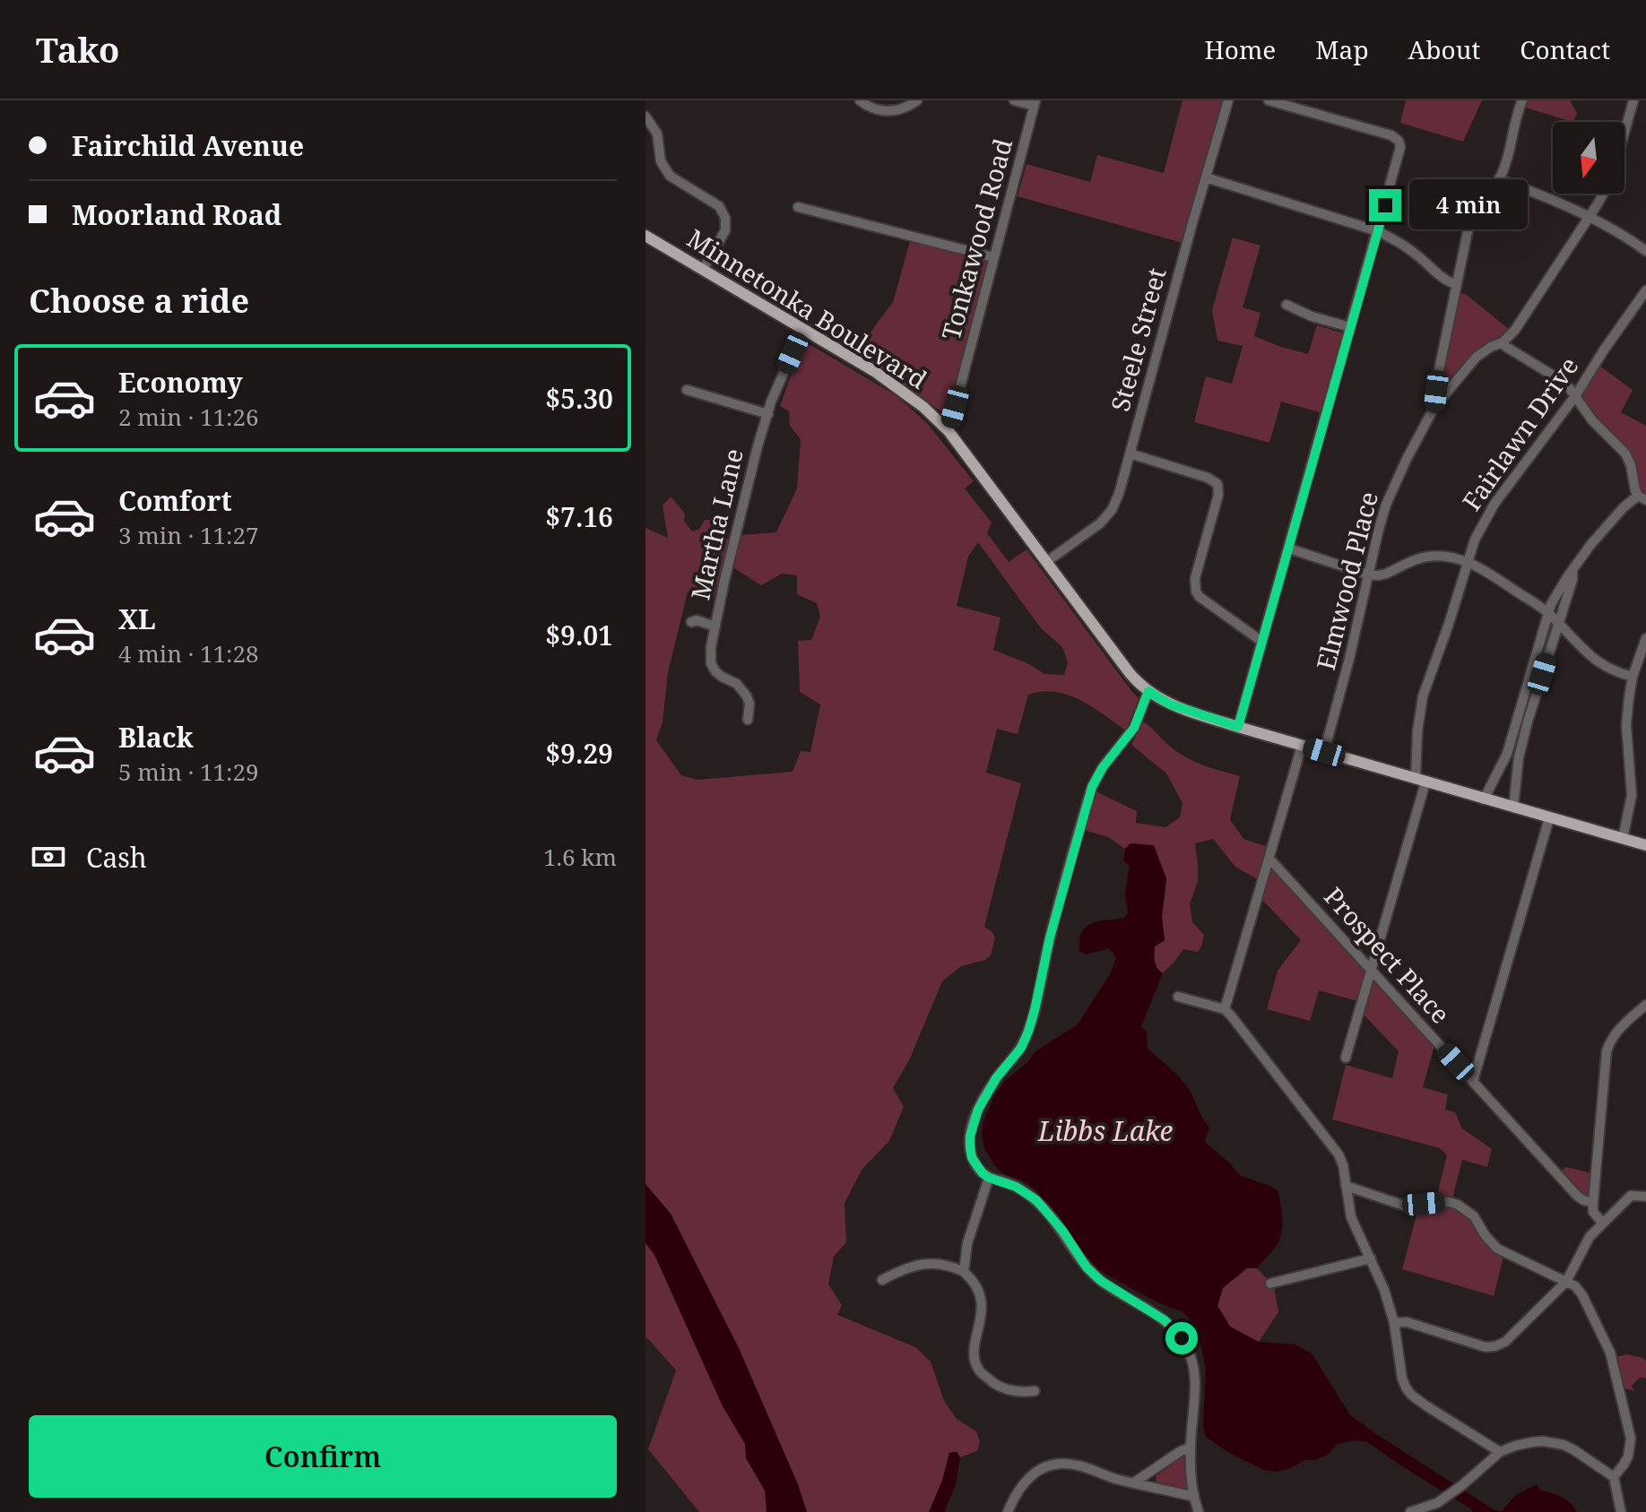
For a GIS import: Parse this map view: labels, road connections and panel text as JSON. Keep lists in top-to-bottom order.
{
  "streets": {
    "main road": ["Minnetonka Boulevard"],
    "street": [
      "Tonkawood Road",
      "Steele Street",
      "Fairlawn Drive",
      "Martha Lane",
      "Elmwood Place",
      "Prospect Place"
    ]
  },
  "crossings": [
    ["Tonkawood Road", "Minnetonka Boulevard"],
    ["Minnetonka Boulevard", "Steele Street"],
    ["Minnetonka Boulevard", "Fairlawn Drive"],
    ["Minnetonka Boulevard", "Martha Lane"],
    ["Minnetonka Boulevard", "Elmwood Place"],
    ["Fairlawn Drive", "Prospect Place"]
  ],
  "water": ["Libbs Lake"],
  "north": "bottom",
  "page": {
    "header": "Tako",
    "nav": [
      "Home",
      "Map",
      "About",
      "Contact"
    ],
    "banner": ["Fairchild Avenue", "Moorland Road"],
    "bubble": "4 min",
    "heading": "Choose a ride",
    "list": [
      {
        "name": "Economy",
        "note": "2 min · 11:26",
        "value": "$5.30"
      },
      {
        "name": "Comfort",
        "note": "3 min · 11:27",
        "value": "$7.16"
      },
      {
        "name": "XL",
        "note": "4 min · 11:28",
        "value": "$9.01"
      },
      {
        "name": "Black",
        "note": "5 min · 11:29",
        "value": "$9.29"
      }
    ],
    "pay": ["Cash", "1.6 km"],
    "buttons": "Confirm"
  }
}
